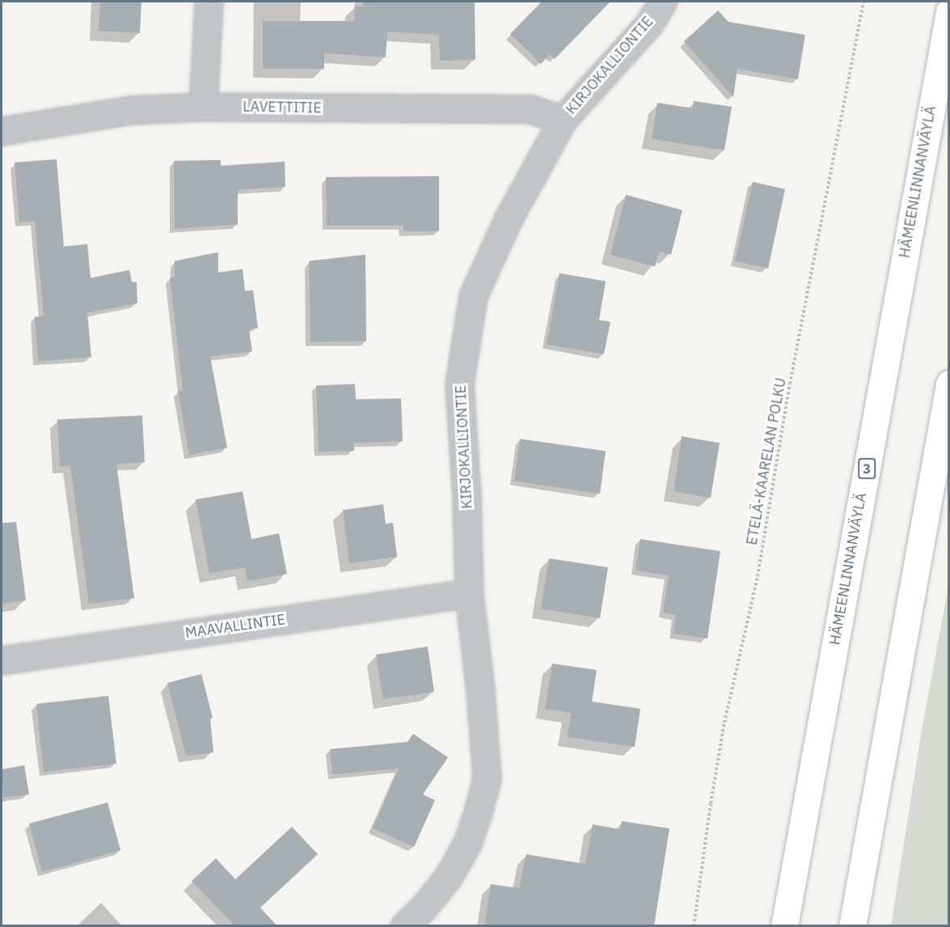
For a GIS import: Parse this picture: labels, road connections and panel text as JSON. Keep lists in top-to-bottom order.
{
  "streets": {
    "highway": ["HÄMEENLINNANVÄYLÄ", "3"],
    "street": ["KIRJOKALLIONTIE", "LAVETTITIE", "MAAVALLINTIE"],
    "path": ["ETELÄ-KAARELAN POLKU"]
  },
  "crossings": [
    ["KIRJOKALLIONTIE", "LAVETTITIE"],
    ["KIRJOKALLIONTIE", "MAAVALLINTIE"]
  ]
}
